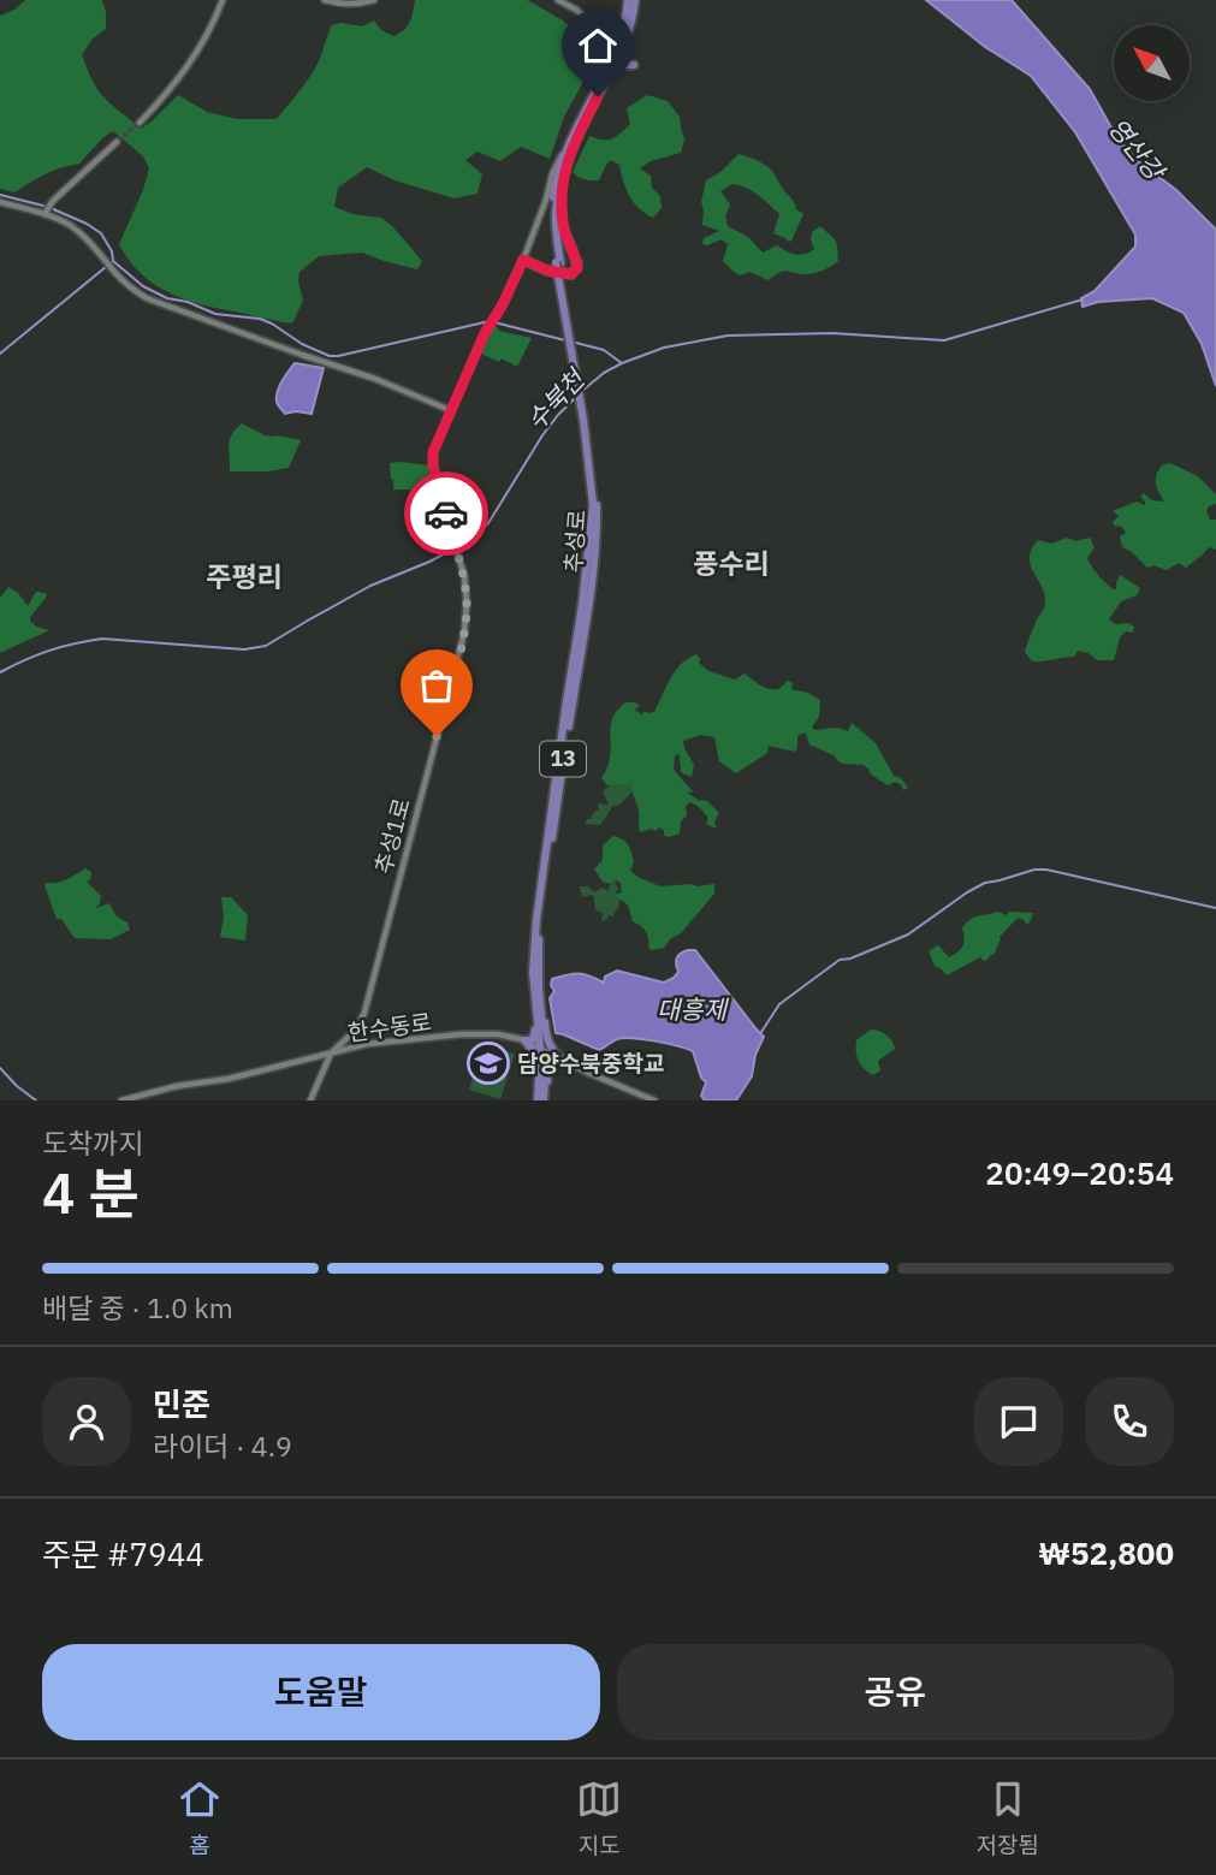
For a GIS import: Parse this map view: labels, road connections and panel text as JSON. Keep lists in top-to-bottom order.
{
  "streets": {
    "main road": ["추성로", "13"],
    "street": ["추성1로", "한수동로"]
  },
  "crossings": [
    ["추성로", "추성1로"],
    ["추성로", "한수동로"],
    ["추성1로", "한수동로"]
  ],
  "districts": ["풍수리", "주평리"],
  "water": ["영산강", "수북천", "대흥제"],
  "places": {
    "school or university": ["담양수북중학교"]
  },
  "north": "top left",
  "page": {
    "heading": ["4 분", "도착까지", "20:49–20:54"],
    "panel": [
      "민준",
      "라이더 · 4.9",
      "주문 #7944",
      "₩52,800"
    ],
    "bar": "배달 중 · 1.0 km",
    "buttons": ["도움말", "공유"],
    "tabs": ["홈", "지도", "저장됨"]
  }
}
